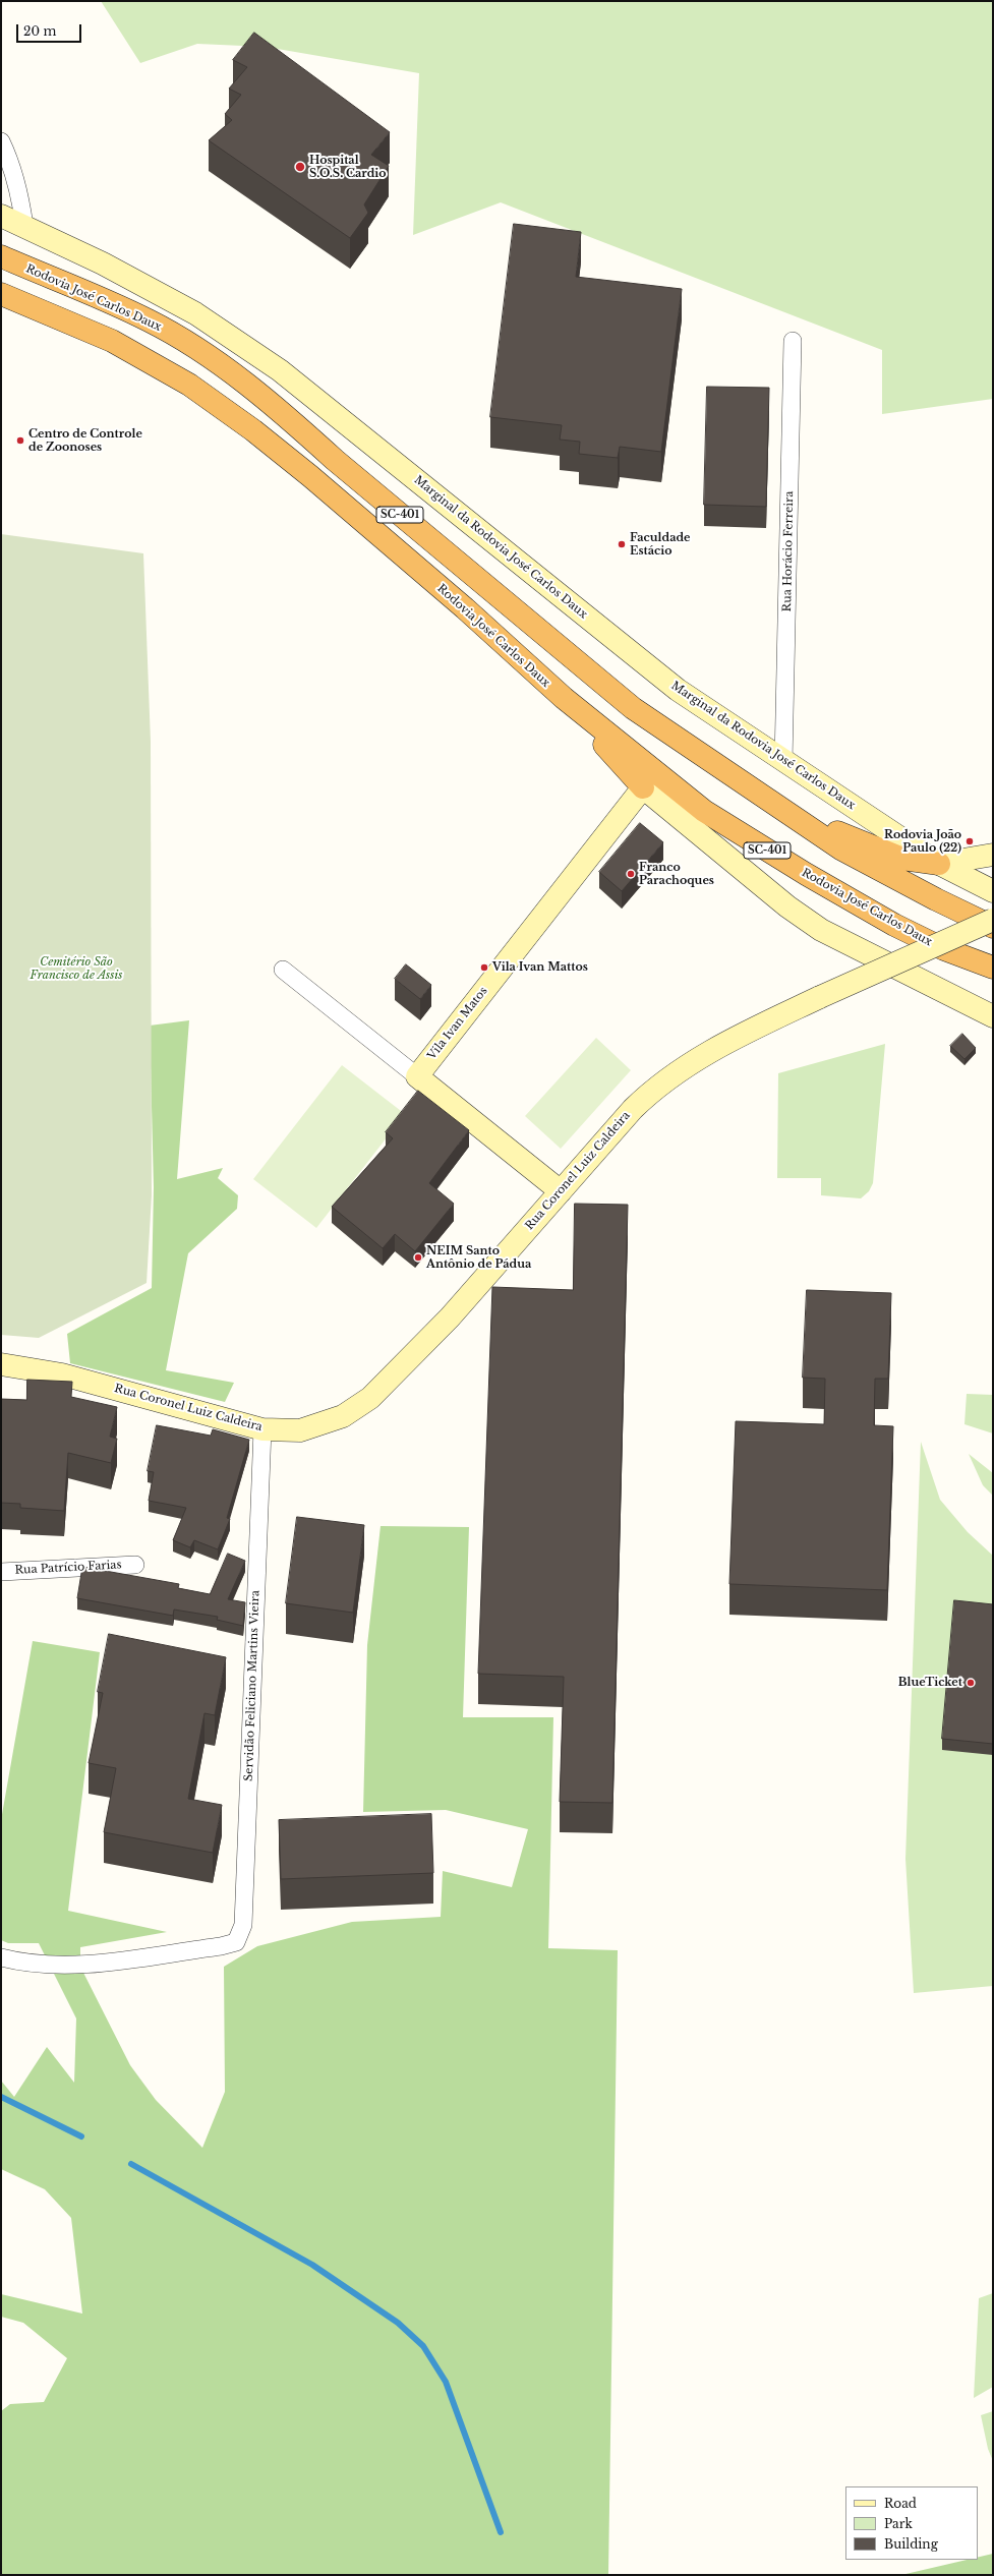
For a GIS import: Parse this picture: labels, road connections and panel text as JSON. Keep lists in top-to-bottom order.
{
  "streets": {
    "highway": ["Rodovia José Carlos Daux", "SC-401"],
    "main road": ["Marginal da Rodovia José Carlos Daux", "Vila Ivan Matos", "Rua Coronel Luiz Caldeira"],
    "street": ["Rua Horácio Ferreira", "Rua Patrício Farias", "Servidão Feliciano Martins Vieira"]
  },
  "crossings": [
    ["Marginal da Rodovia José Carlos Daux", "Rua Horácio Ferreira"],
    ["Rua Coronel Luiz Caldeira", "Servidão Feliciano Martins Vieira"]
  ],
  "parks": ["Cemitério São Francisco de Assis"],
  "places": [
    "Hospital S.O.S. Cardio",
    "Centro de Controle de Zoonoses",
    "Faculdade Estácio",
    "Rodovia João Paulo (22)",
    "Franco Parachoques",
    "Vila Ivan Mattos",
    "NEIM Santo Antônio de Pádua",
    "BlueTicket"
  ],
  "legend": ["Road", "Park", "Building"],
  "scale_bar": "20 m"
}
